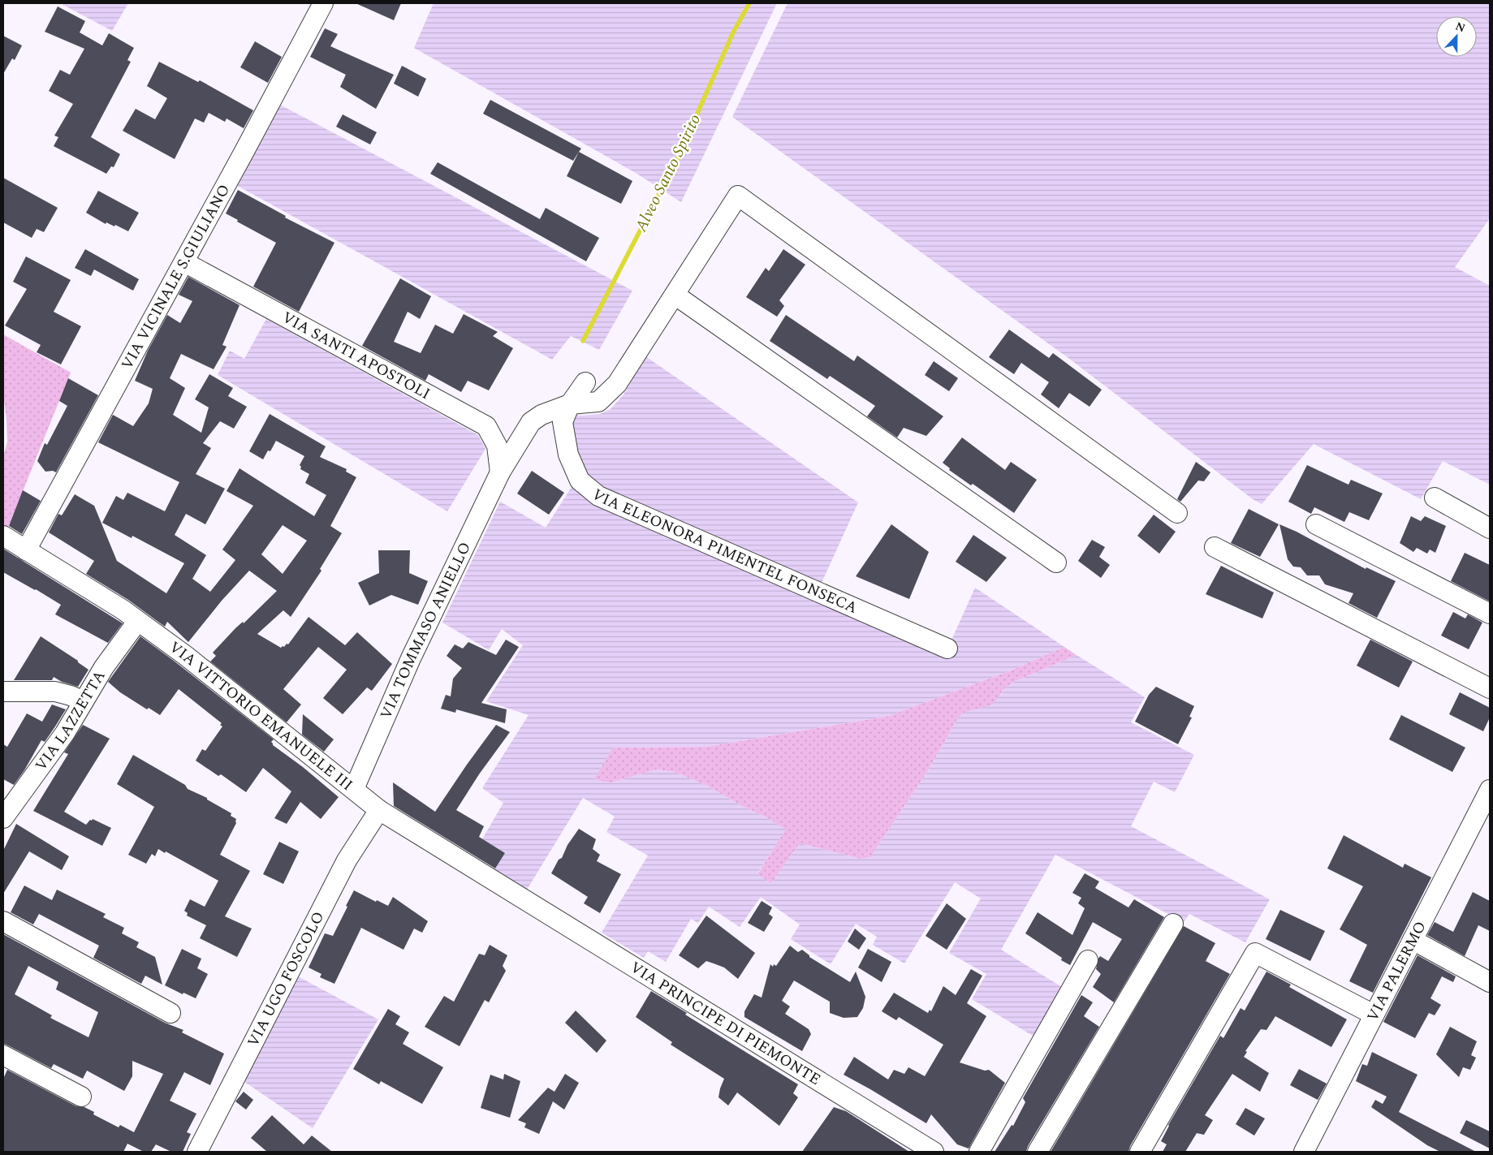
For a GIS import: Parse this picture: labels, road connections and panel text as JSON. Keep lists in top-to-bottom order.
{
  "streets": {
    "street": [
      "VIA VICINALE S.GIULIANO",
      "VIA SANTI APOSTOLI",
      "VIA ELEONORA PIMENTEL FONSECA",
      "VIA TOMMASO ANIELLO",
      "VIA VITTORIO EMANUELE III",
      "VIA LAZZETTA",
      "VIA PALERMO",
      "VIA UGO FOSCOLO",
      "VIA PRINCIPE DI PIEMONTE"
    ]
  },
  "crossings": [
    ["VIA VICINALE S.GIULIANO", "VIA SANTI APOSTOLI"],
    ["VIA VICINALE S.GIULIANO", "VIA VITTORIO EMANUELE III"],
    ["VIA SANTI APOSTOLI", "VIA TOMMASO ANIELLO"],
    ["VIA ELEONORA PIMENTEL FONSECA", "VIA TOMMASO ANIELLO"],
    ["VIA TOMMASO ANIELLO", "VIA VITTORIO EMANUELE III"],
    ["VIA VITTORIO EMANUELE III", "VIA LAZZETTA"],
    ["VIA VITTORIO EMANUELE III", "VIA UGO FOSCOLO"],
    ["VIA VITTORIO EMANUELE III", "VIA PRINCIPE DI PIEMONTE"]
  ],
  "water": ["Alveo Santo Spirito"],
  "north": "top"
}
